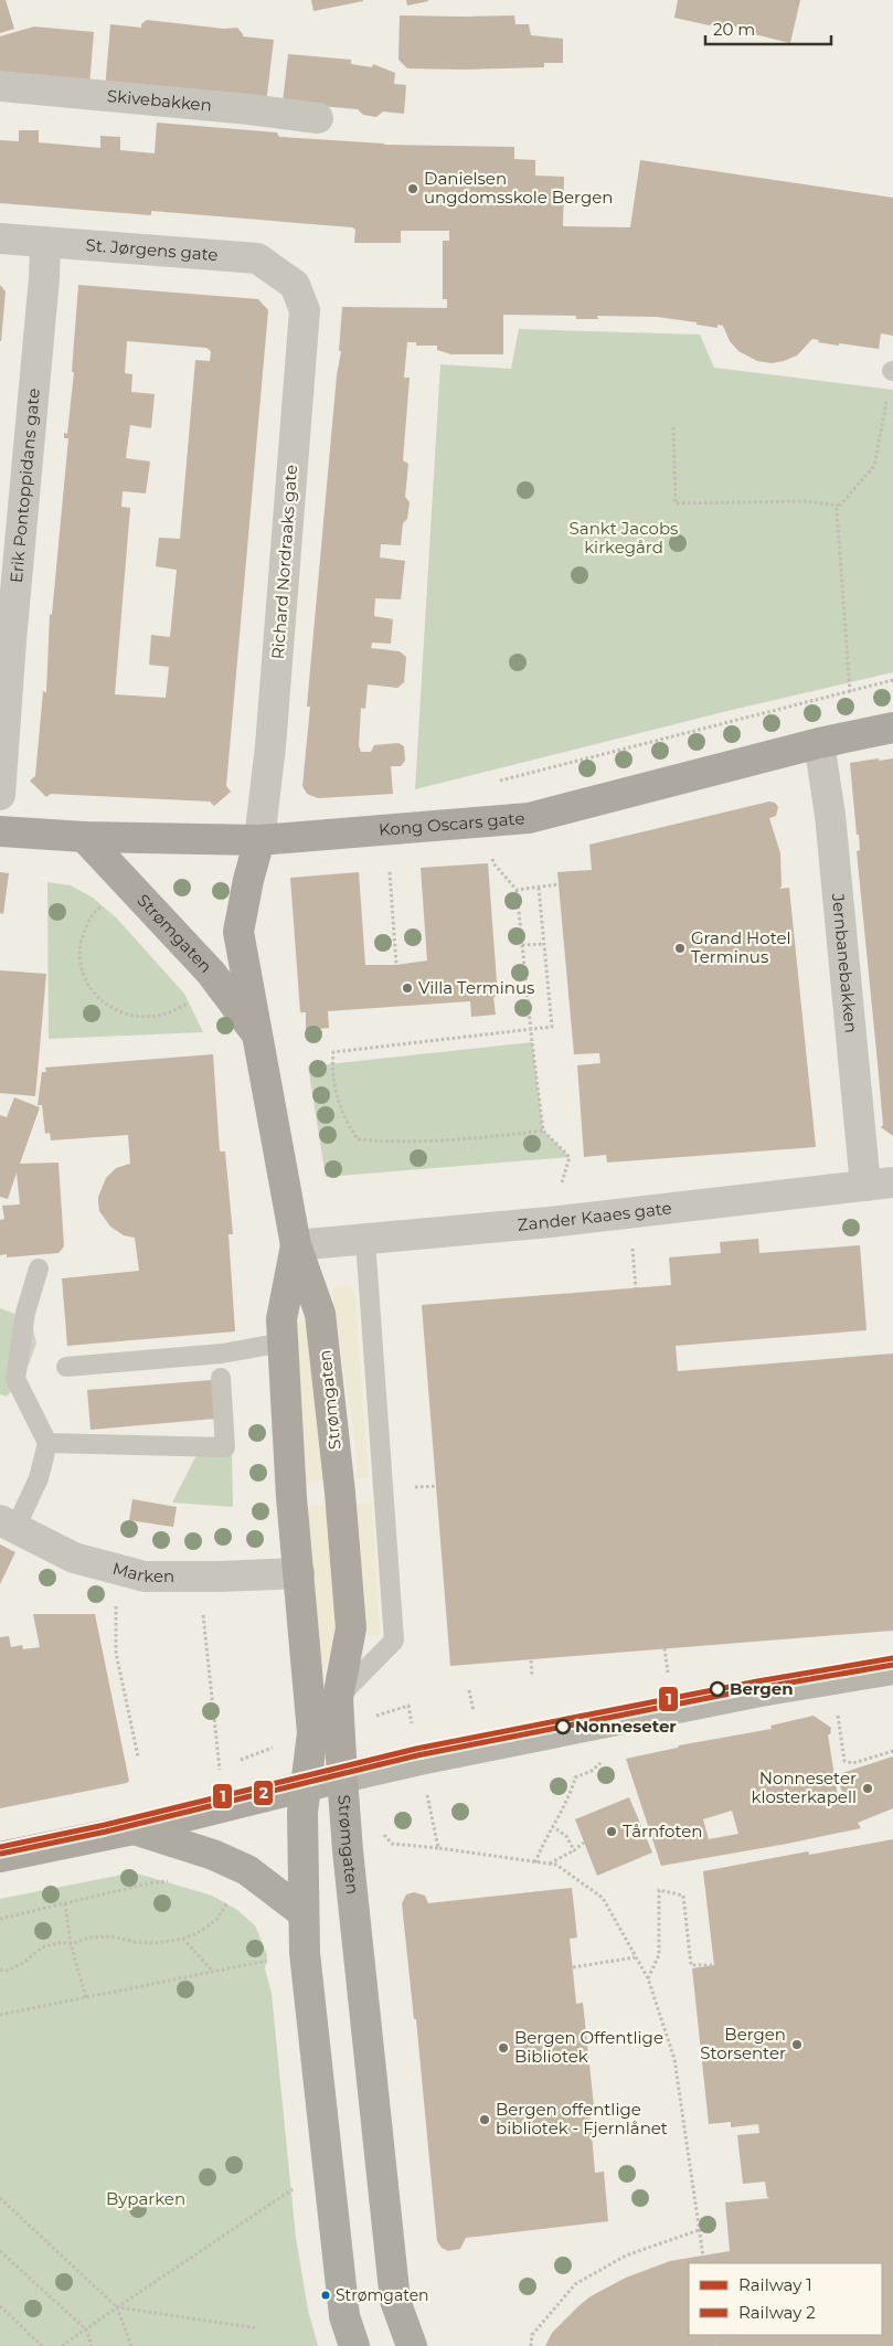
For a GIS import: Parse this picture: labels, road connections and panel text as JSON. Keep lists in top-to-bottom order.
{
  "streets": {
    "highway": ["Strømgaten"],
    "main road": ["Kong Oscars gate"],
    "street": [
      "Skivebakken",
      "St. Jørgens gate",
      "Erik Pontoppidans gate",
      "Richard Nordraaks gate",
      "Jernbanebakken",
      "Zander Kaaes gate",
      "Marken"
    ]
  },
  "crossings": [
    ["St. Jørgens gate", "Erik Pontoppidans gate"],
    ["St. Jørgens gate", "Richard Nordraaks gate"],
    ["Richard Nordraaks gate", "Kong Oscars gate"],
    ["Richard Nordraaks gate", "Strømgaten"],
    ["Kong Oscars gate", "Strømgaten"],
    ["Kong Oscars gate", "Jernbanebakken"],
    ["Strømgaten", "Zander Kaaes gate"],
    ["Strømgaten", "Marken"],
    ["Jernbanebakken", "Zander Kaaes gate"]
  ],
  "parks": ["Sankt Jacobs kirkegård", "Byparken"],
  "places": [
    "Danielsen ungdomsskole Bergen",
    "Grand Hotel Terminus",
    "Villa Terminus",
    "Bergen",
    "Nonneseter",
    "Nonneseter klosterkapell",
    "Tårnfoten",
    "Bergen Storsenter",
    "Bergen Offentlige Bibliotek",
    "Bergen offentlige bibliotek - Fjernlånet",
    "Strømgaten"
  ],
  "lines": ["rail line 1", "rail line 2"],
  "legend": ["Railway 1", "Railway 2"],
  "scale_bar": "20 m"
}
